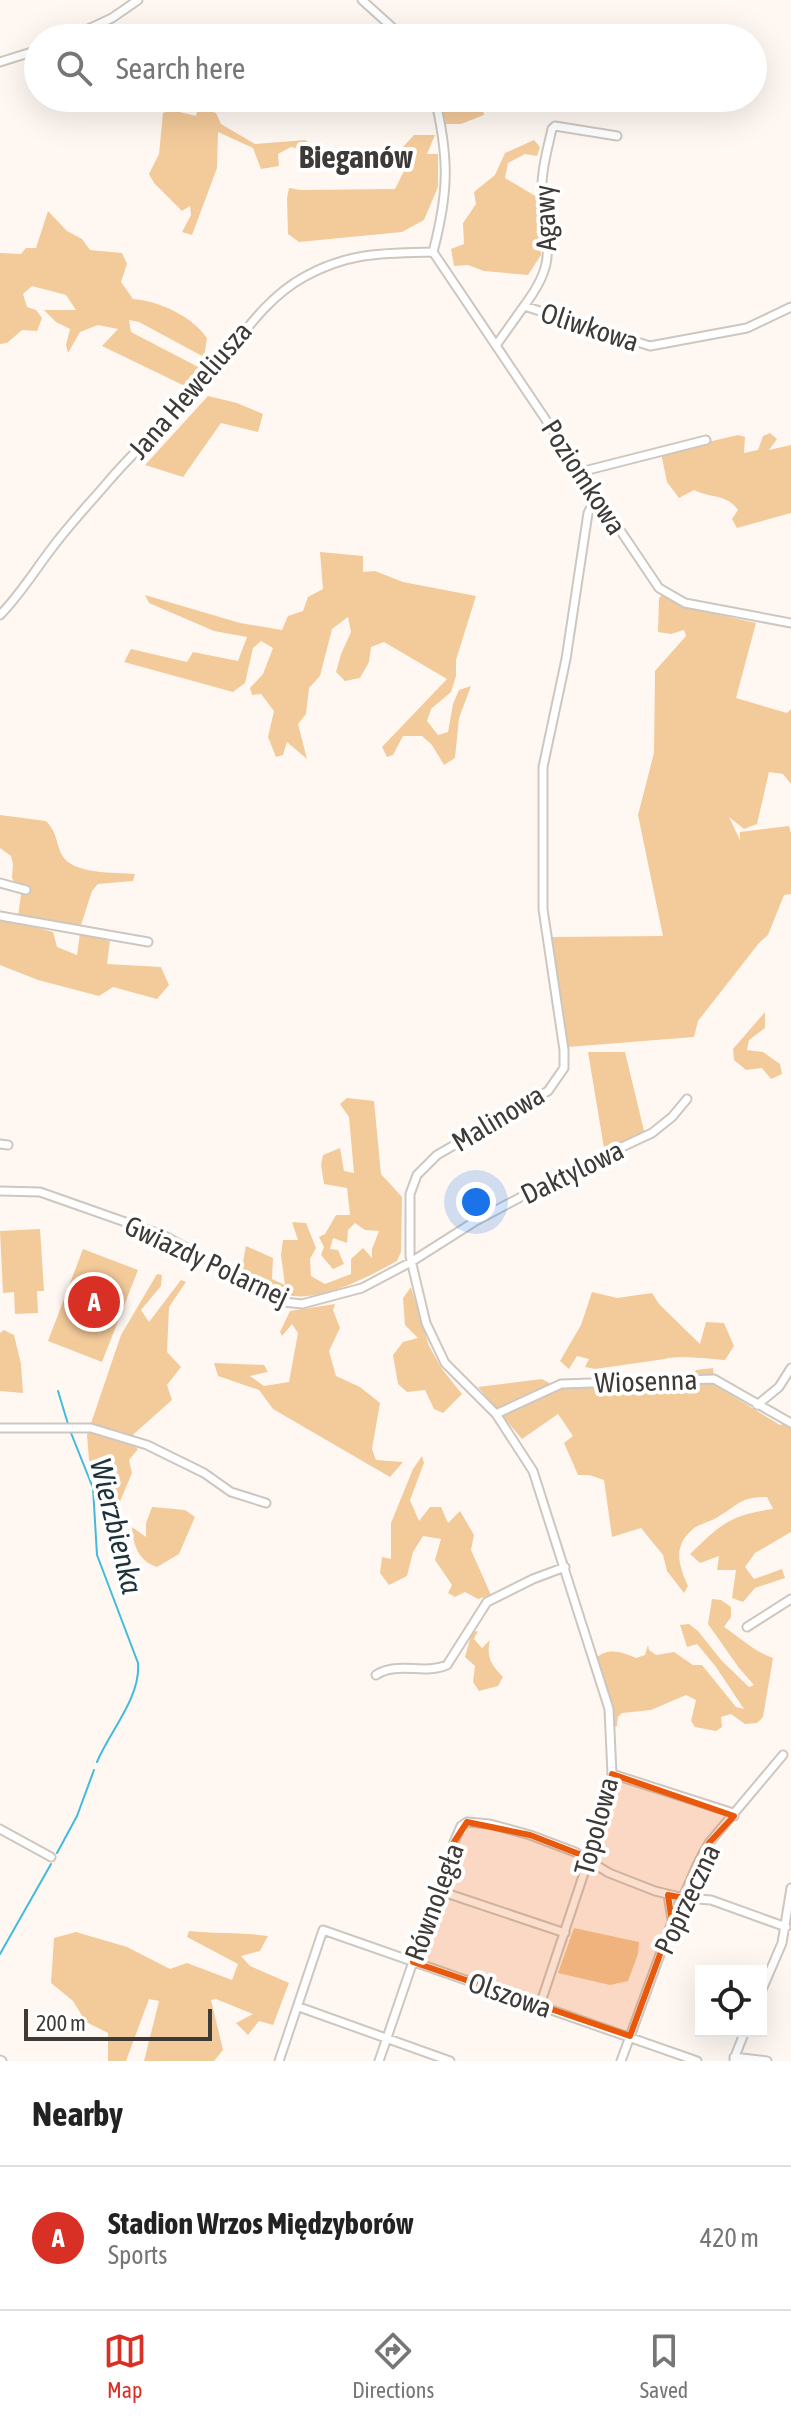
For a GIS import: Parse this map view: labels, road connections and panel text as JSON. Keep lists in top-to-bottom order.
{
  "streets": {
    "street": [
      "Agawy",
      "Oliwkowa",
      "Jana Heweliusza",
      "Poziomkowa",
      "Malinowa",
      "Daktylowa",
      "Gwiazdy Polarnej",
      "Wiosenna",
      "Topolowa",
      "Poprzeczna",
      "Równoległa",
      "Olszowa"
    ]
  },
  "crossings": [
    ["Agawy", "Oliwkowa"],
    ["Oliwkowa", "Poziomkowa"],
    ["Jana Heweliusza", "Poziomkowa"],
    ["Poziomkowa", "Malinowa"],
    ["Malinowa", "Daktylowa"],
    ["Malinowa", "Gwiazdy Polarnej"],
    ["Malinowa", "Wiosenna"],
    ["Malinowa", "Topolowa"],
    ["Daktylowa", "Gwiazdy Polarnej"],
    ["Topolowa", "Równoległa"],
    ["Topolowa", "Olszowa"],
    ["Poprzeczna", "Równoległa"],
    ["Poprzeczna", "Olszowa"],
    ["Równoległa", "Olszowa"]
  ],
  "districts": ["Bieganów"],
  "water": ["Wierzbienka"],
  "scale_bar": "200 m",
  "page": {
    "search": "Search here",
    "pins": "A",
    "scale": "200 m",
    "heading": "Nearby",
    "list": [
      {
        "mark": "A",
        "name": "Stadion Wrzos Międzyborów",
        "note": "Sports",
        "value": "420 m"
      }
    ],
    "nav": ["Map", "Directions", "Saved"]
  }
}
